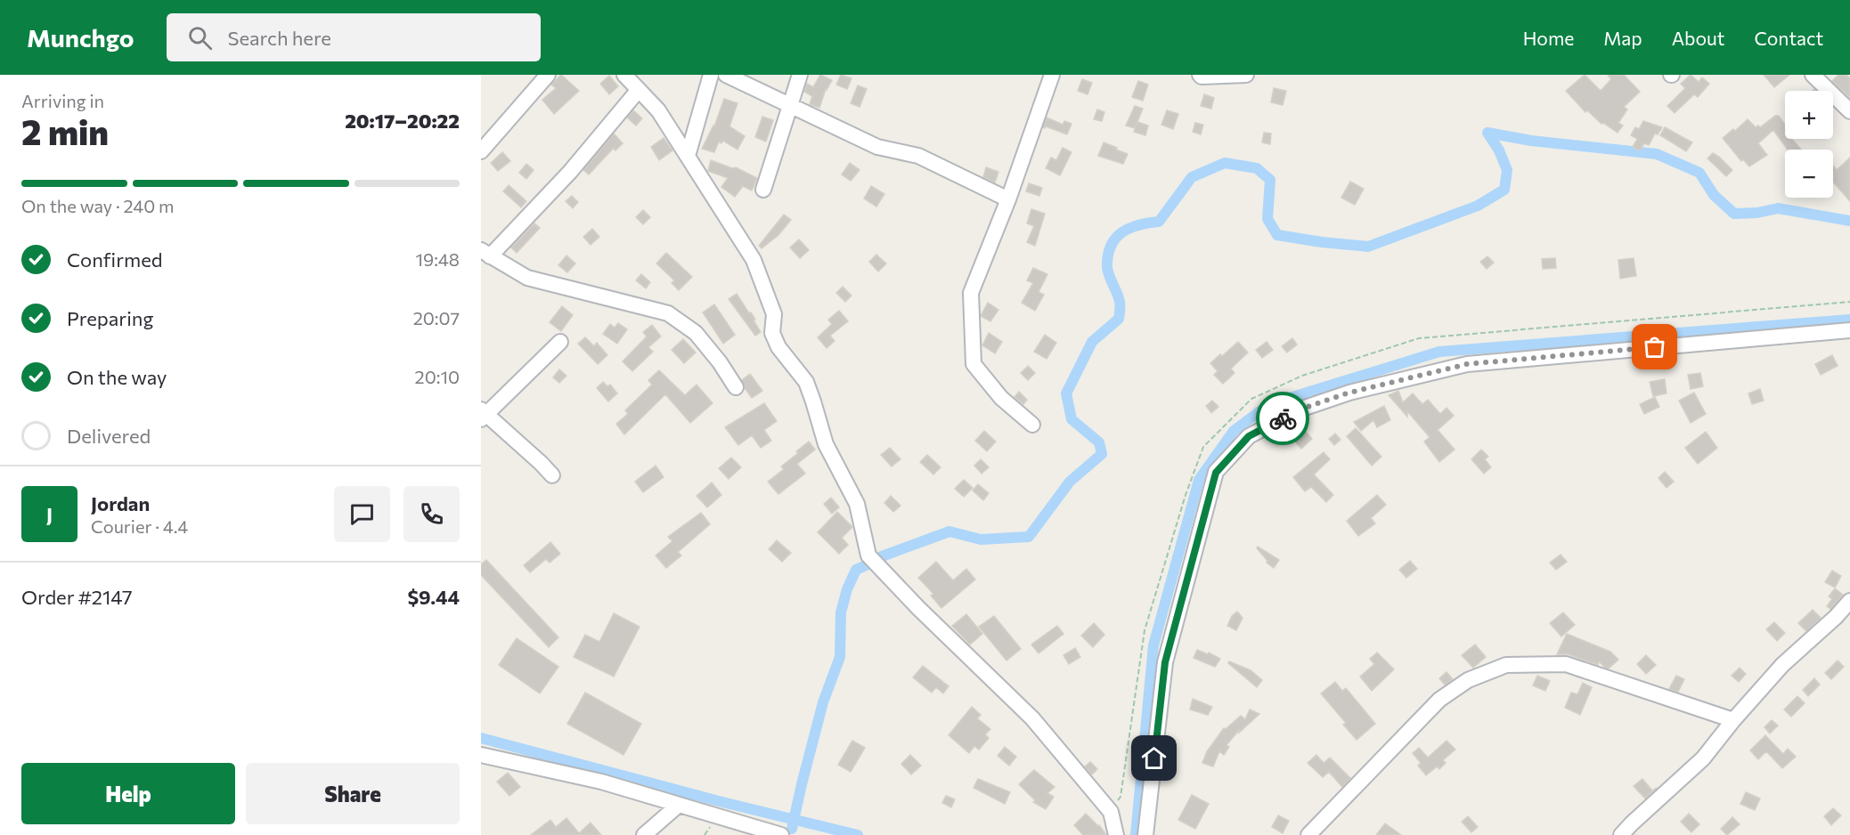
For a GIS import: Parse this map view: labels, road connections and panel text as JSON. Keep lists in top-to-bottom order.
{
  "page": {
    "header": "Munchgo",
    "search": "Search here",
    "nav": [
      "Home",
      "Map",
      "About",
      "Contact"
    ],
    "heading": ["2 min", "Arriving in", "20:17–20:22"],
    "panel": [
      "Jordan",
      "Courier · 4.4",
      "Order #2147",
      "$9.44"
    ],
    "map_buttons": ["+", "−"],
    "bar": "On the way · 240 m",
    "list": [
      ["Confirmed", "19:48"],
      ["Preparing", "20:07"],
      ["On the way", "20:10"],
      "Delivered"
    ],
    "round": "J",
    "buttons": ["Help", "Share"]
  }
}
